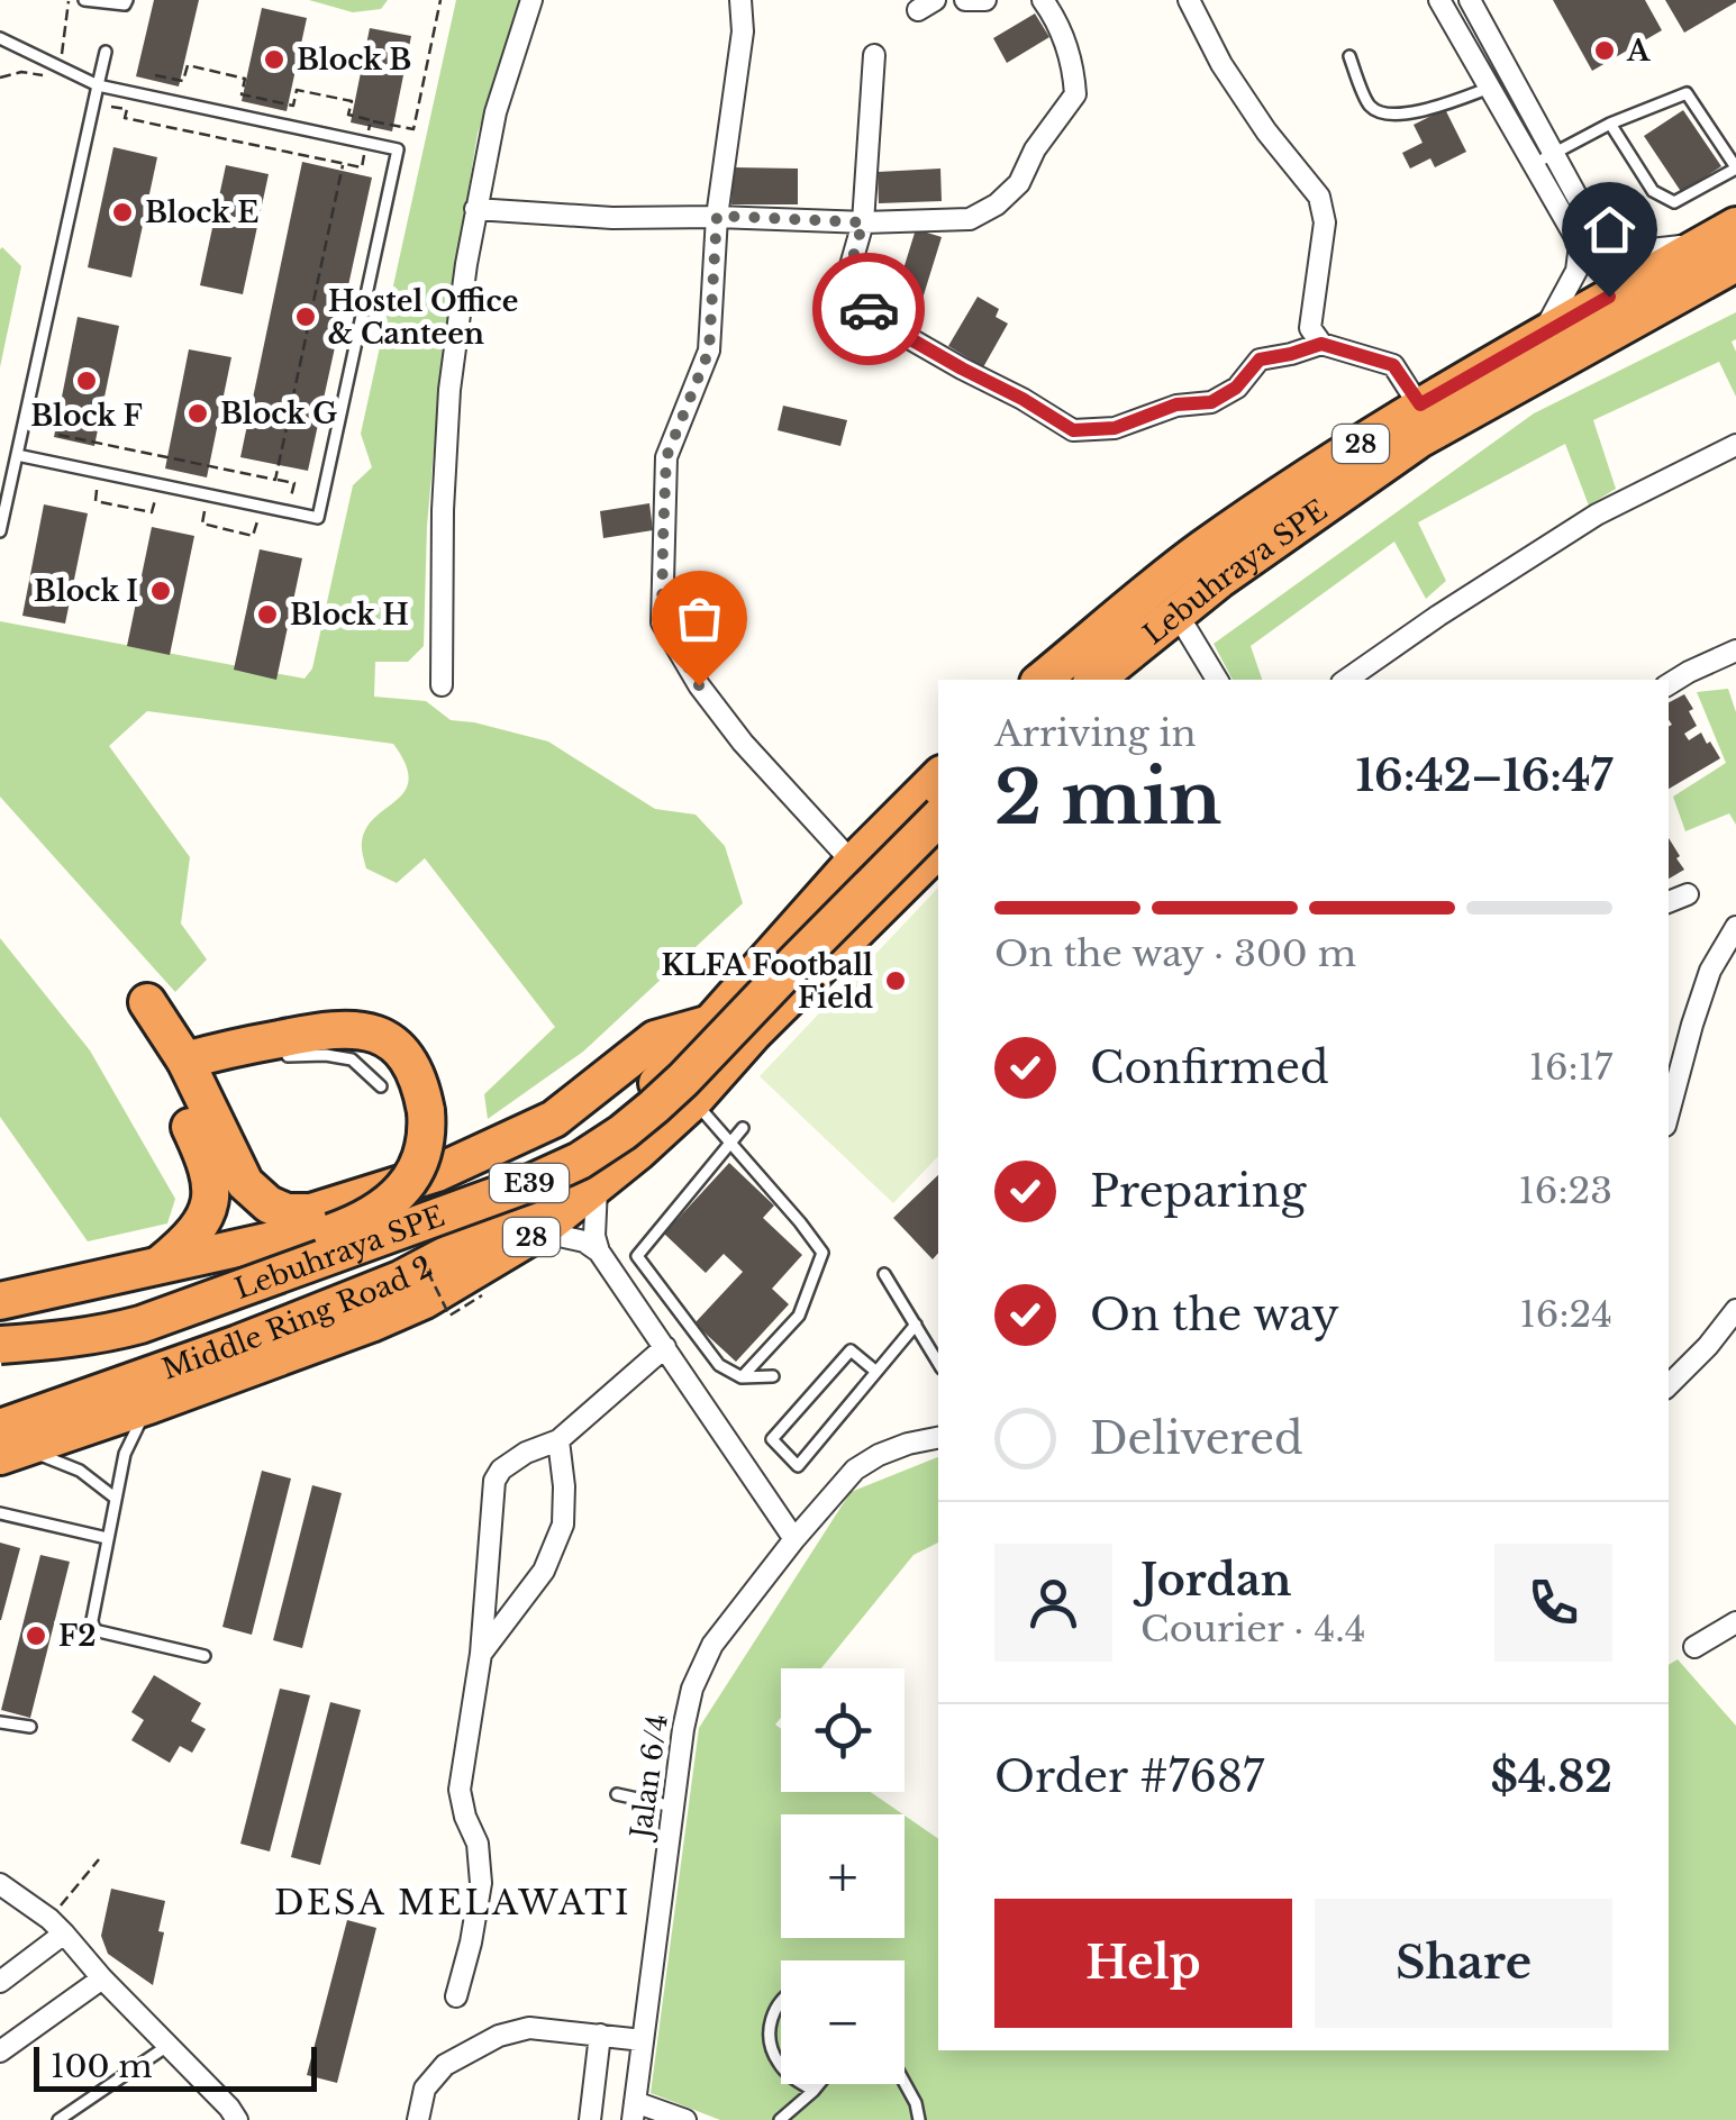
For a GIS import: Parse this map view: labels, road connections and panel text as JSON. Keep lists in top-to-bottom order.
{
  "streets": {
    "highway": [
      "28",
      "Lebuhraya SPE",
      "E39",
      "Middle Ring Road 2"
    ],
    "street": ["Jalan 6/4"]
  },
  "crossings": [
    ["28", "Lebuhraya SPE"]
  ],
  "districts": ["DESA MELAWATI"],
  "places": [
    "A",
    "Block B",
    "Block E",
    "Hostel Office & Canteen",
    "Block F",
    "Block G",
    "Block I",
    "Block H",
    "KLFA Football Field",
    "F2"
  ],
  "scale_bar": "100 m",
  "page": {
    "heading": ["2 min", "Arriving in", "16:42–16:47"],
    "panel": [
      "Jordan",
      "Courier · 4.4",
      "Order #7687",
      "$4.82"
    ],
    "bar": "On the way · 300 m",
    "list": [
      ["Confirmed", "16:17"],
      ["Preparing", "16:23"],
      ["On the way", "16:24"],
      "Delivered"
    ],
    "map_buttons": ["+", "−"],
    "buttons": ["Help", "Share"],
    "scale": "100 m"
  }
}
